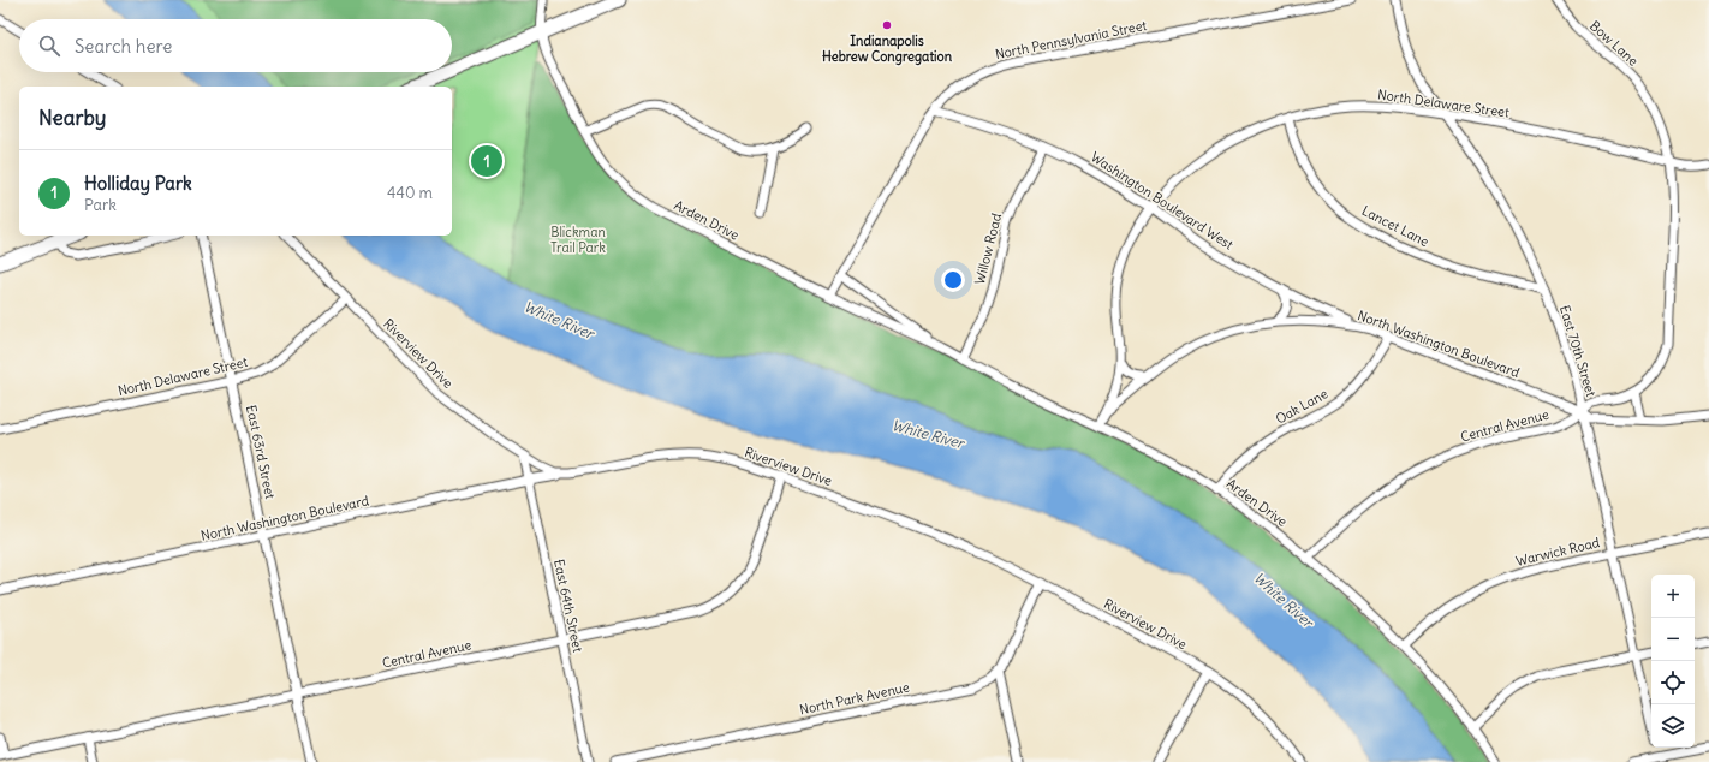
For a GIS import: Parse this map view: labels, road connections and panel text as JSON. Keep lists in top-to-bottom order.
{
  "streets": {
    "street": [
      "North Pennsylvania Street",
      "Bow Lane",
      "North Delaware Street",
      "Washington Boulevard West",
      "Arden Drive",
      "Lancet Lane",
      "Willow Road",
      "North Washington Boulevard",
      "East 70th Street",
      "Riverview Drive",
      "Oak Lane",
      "Central Avenue",
      "East 63rd Street",
      "Warwick Road",
      "East 64th Street",
      "North Park Avenue"
    ]
  },
  "crossings": [
    ["North Pennsylvania Street", "Washington Boulevard West"],
    ["North Pennsylvania Street", "Arden Drive"],
    ["Bow Lane", "North Delaware Street"],
    ["North Delaware Street", "Washington Boulevard West"],
    ["North Delaware Street", "Arden Drive"],
    ["North Delaware Street", "Lancet Lane"],
    ["North Delaware Street", "North Washington Boulevard"],
    ["North Delaware Street", "East 70th Street"],
    ["North Delaware Street", "Riverview Drive"],
    ["North Delaware Street", "East 63rd Street"],
    ["Washington Boulevard West", "Willow Road"],
    ["Washington Boulevard West", "North Washington Boulevard"],
    ["Arden Drive", "Willow Road"],
    ["Arden Drive", "Oak Lane"],
    ["Arden Drive", "Central Avenue"],
    ["Arden Drive", "Warwick Road"],
    ["Lancet Lane", "East 70th Street"],
    ["North Washington Boulevard", "East 70th Street"],
    ["North Washington Boulevard", "Riverview Drive"],
    ["North Washington Boulevard", "Oak Lane"],
    ["North Washington Boulevard", "Central Avenue"],
    ["North Washington Boulevard", "East 63rd Street"],
    ["North Washington Boulevard", "East 64th Street"],
    ["East 70th Street", "Central Avenue"],
    ["East 70th Street", "Warwick Road"],
    ["Riverview Drive", "Central Avenue"],
    ["Riverview Drive", "East 64th Street"],
    ["Riverview Drive", "North Park Avenue"],
    ["Central Avenue", "East 63rd Street"],
    ["Central Avenue", "East 64th Street"]
  ],
  "water": ["White River"],
  "parks": ["Blickman Trail Park"],
  "places": ["Indianapolis Hebrew Congregation"],
  "page": {
    "search": "Search here",
    "heading": "Nearby",
    "pins": "1",
    "list": [
      {
        "mark": "1",
        "name": "Holliday Park",
        "note": "Park",
        "value": "440 m"
      }
    ],
    "map_buttons": ["+", "−"]
  }
}
